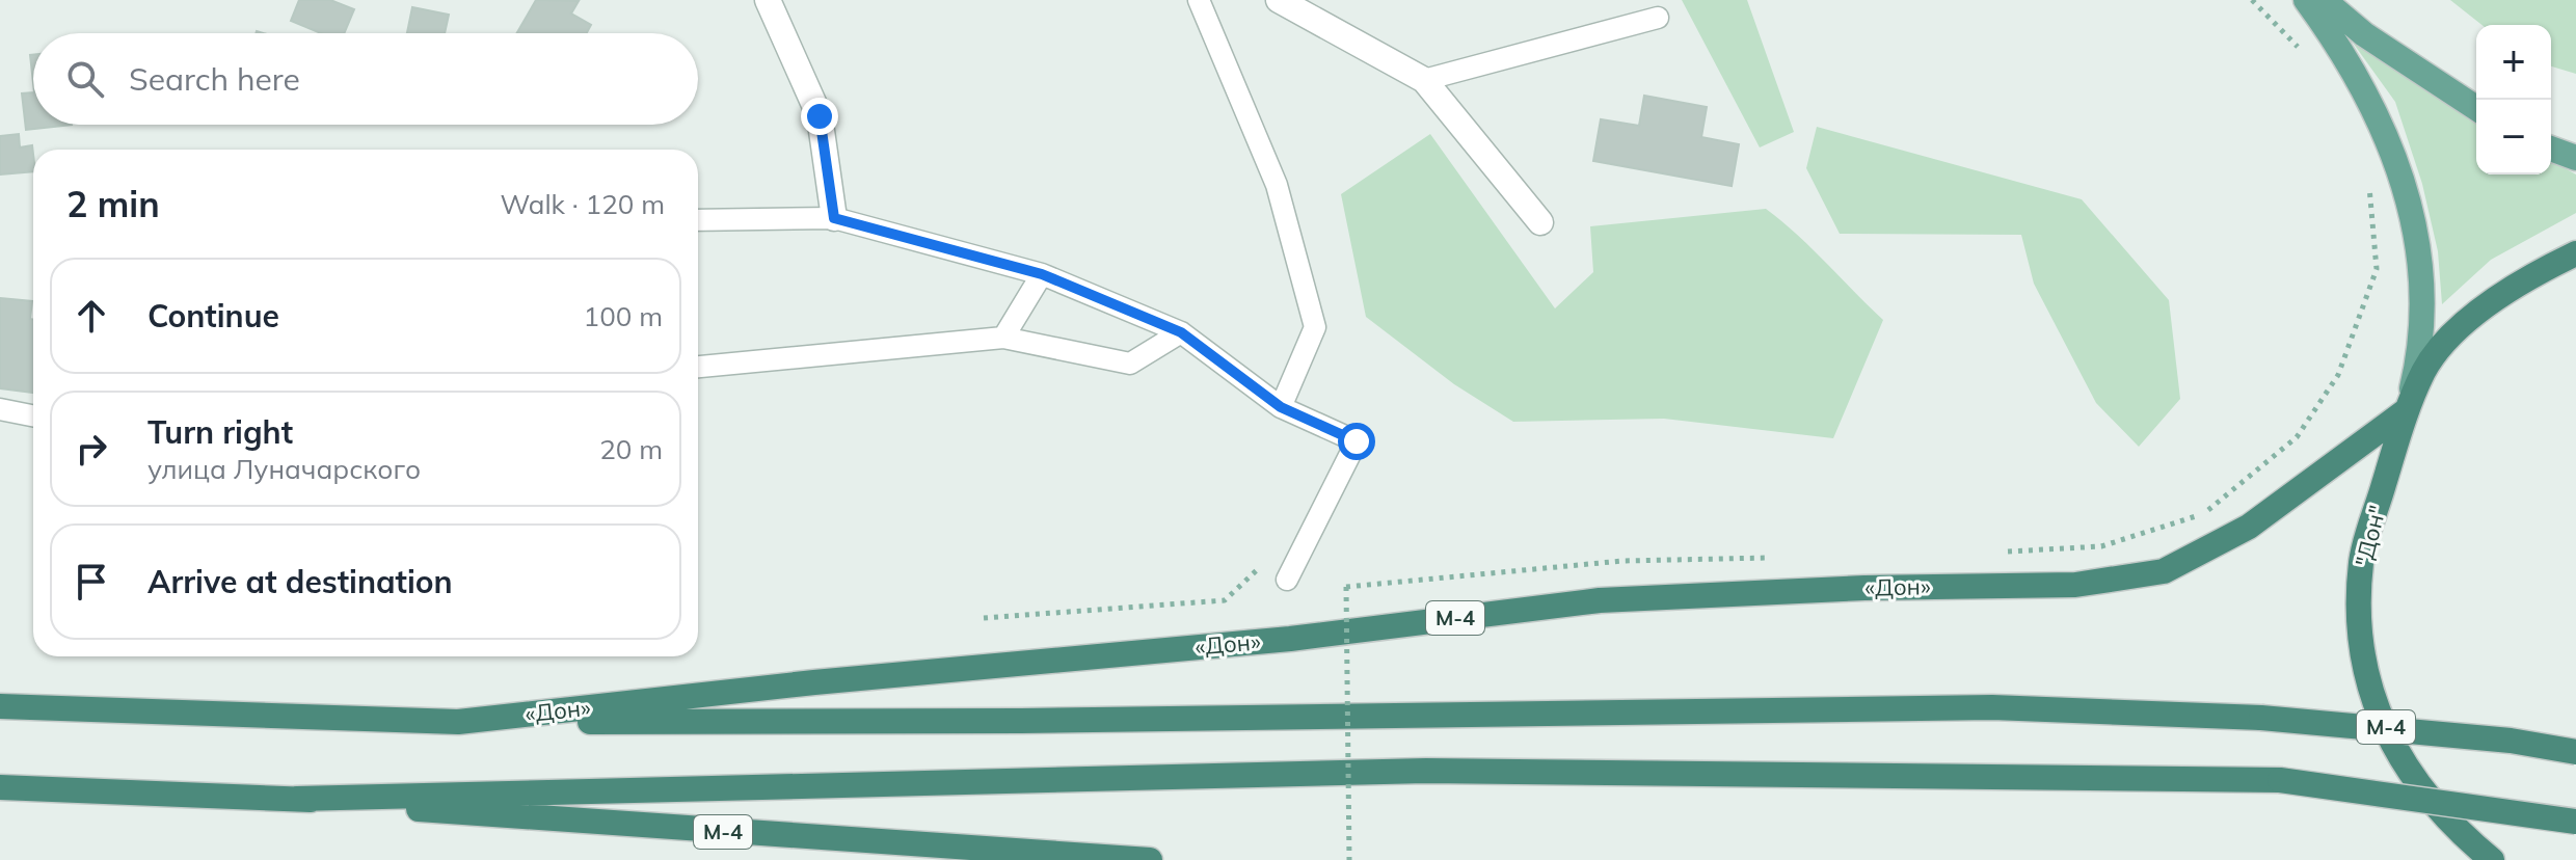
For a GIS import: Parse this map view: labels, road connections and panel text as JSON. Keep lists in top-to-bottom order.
{
  "streets": {
    "highway": ["\"Дон\"", "«Дон»", "М-4"]
  },
  "crossings": [
    ["\"Дон\"", "«Дон»"]
  ],
  "page": {
    "map_buttons": ["+", "−"],
    "search": "Search here",
    "heading": ["2 min", "Walk · 120 m"],
    "list": [
      ["Continue", "100 m"],
      ["Turn right", "улица Луначарского", "20 m"],
      "Arrive at destination"
    ]
  }
}
